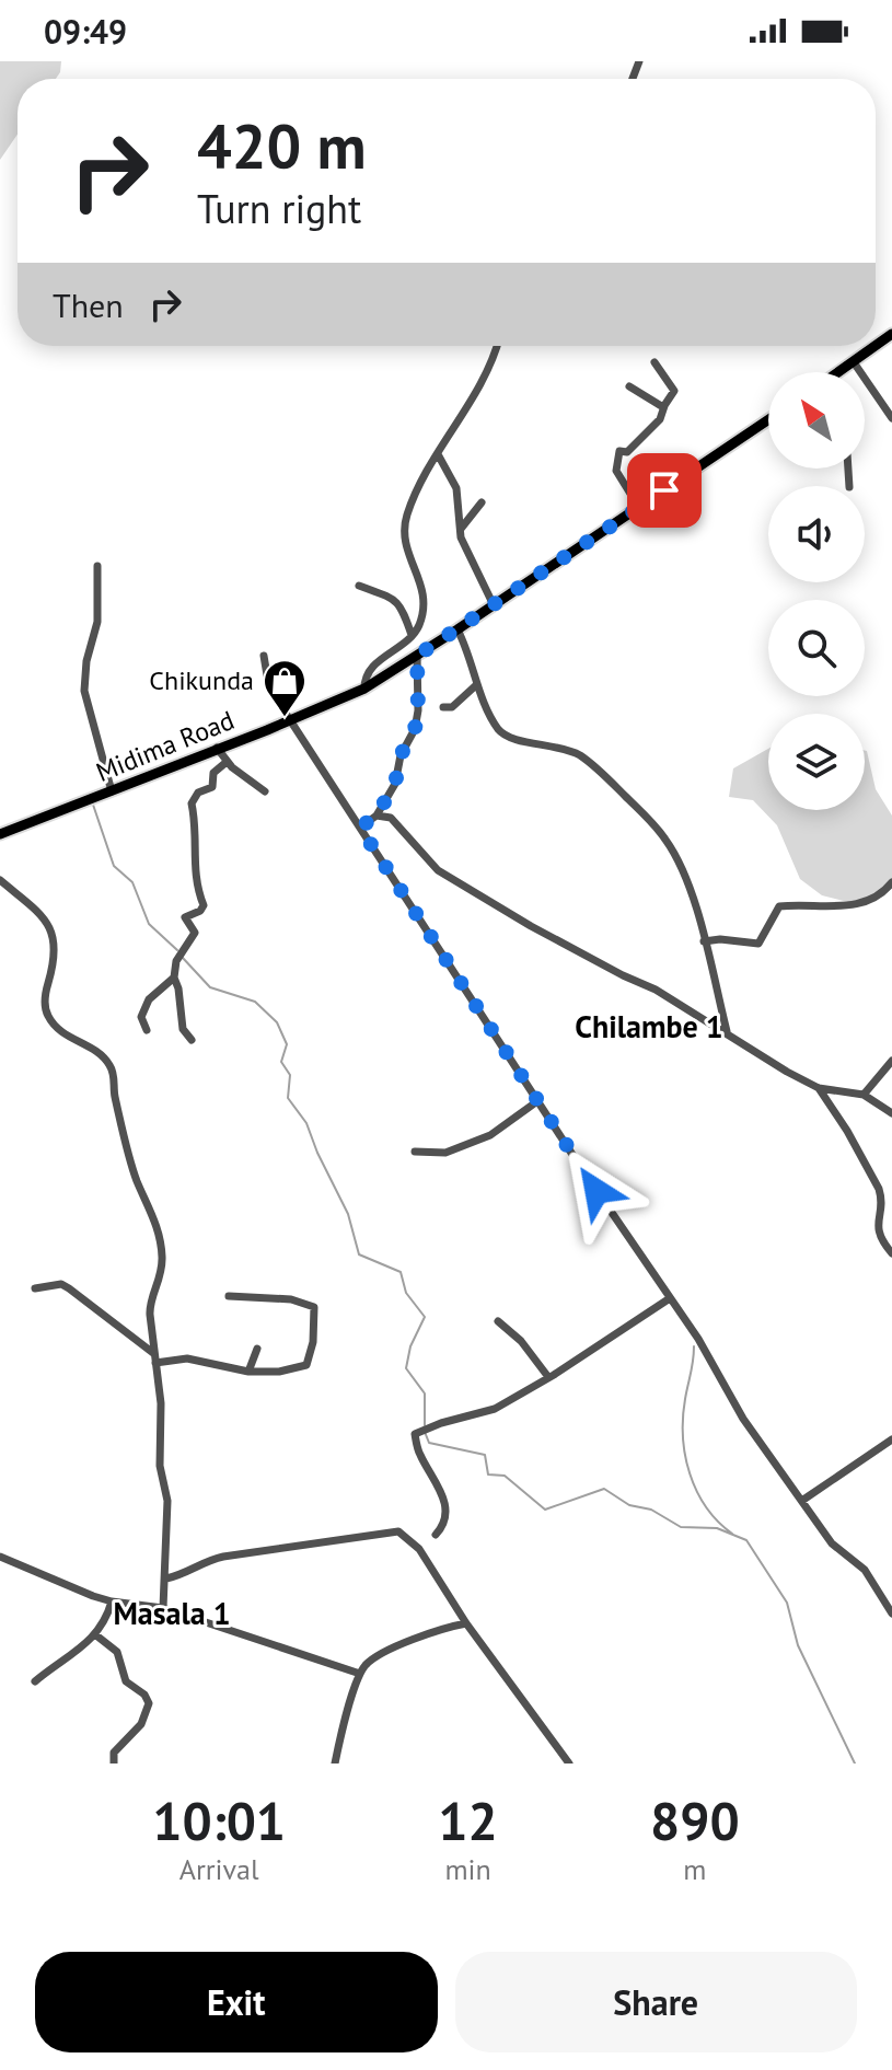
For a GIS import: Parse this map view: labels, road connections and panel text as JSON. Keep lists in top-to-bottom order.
{
  "streets": {
    "main road": ["Midima Road"]
  },
  "districts": ["Chilambe 1", "Masala 1"],
  "places": {
    "shop": ["Chikunda"]
  },
  "north": "top left",
  "page": {
    "status": "09:49",
    "turn": ["420 m", "Turn right"],
    "then": "Then",
    "eta": [
      "10:01",
      "Arrival",
      "12",
      "min",
      "890",
      "m"
    ],
    "buttons": ["Exit", "Share"]
  }
}
